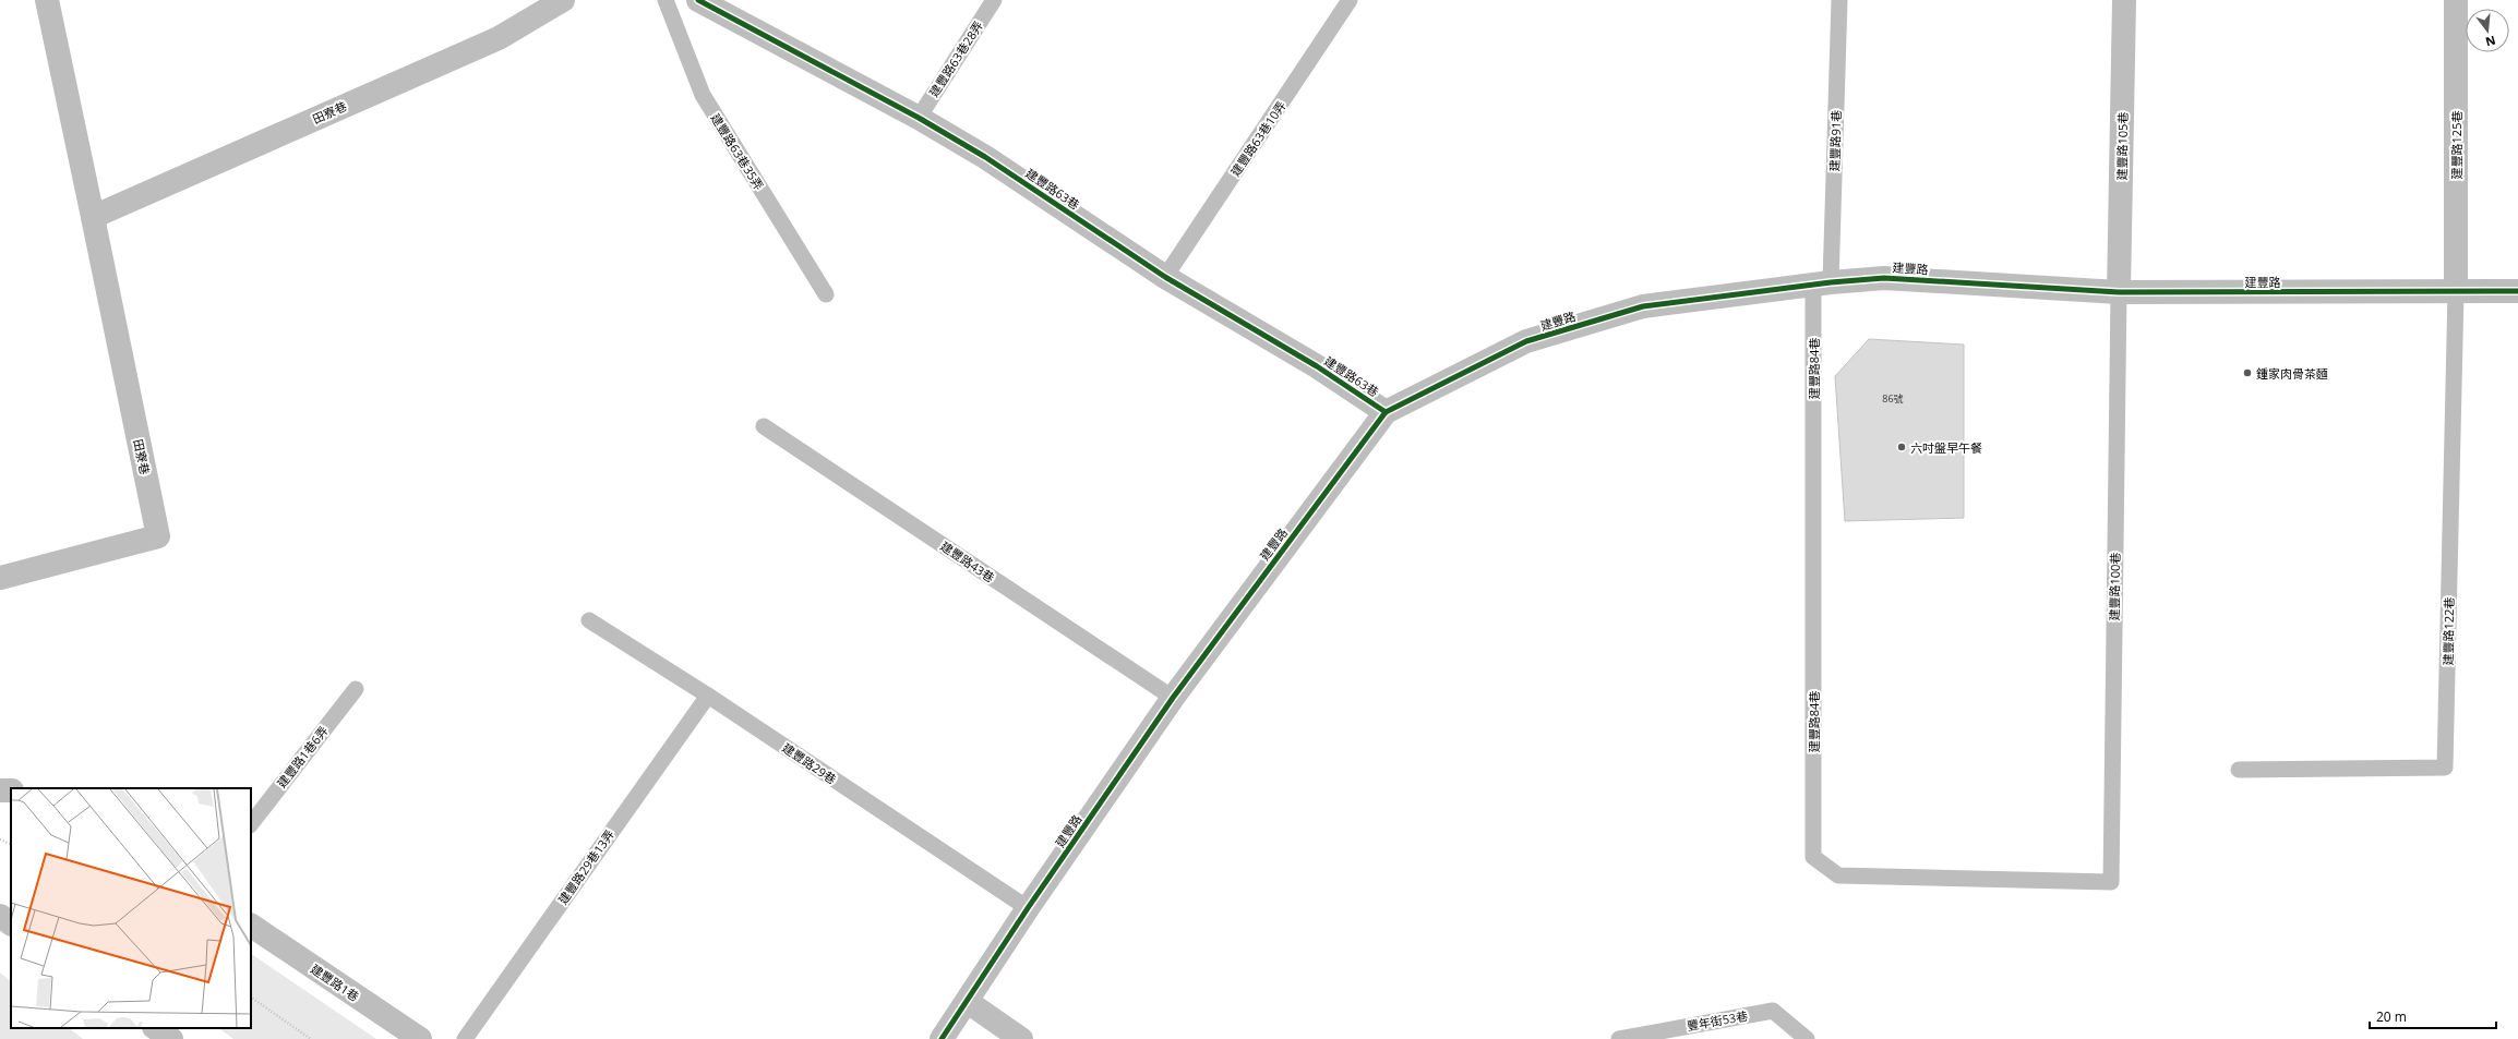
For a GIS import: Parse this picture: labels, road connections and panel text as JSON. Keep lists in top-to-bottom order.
{
  "streets": {
    "street": [
      "田寮巷",
      "建豐路125巷",
      "建豐路105巷",
      "建豐路63巷",
      "建豐路",
      "建豐路1巷"
    ],
    "lane": [
      "建豐路63巷28弄",
      "建豐路63巷10弄",
      "建豐路91巷",
      "建豐路63巷35弄",
      "建豐路84巷",
      "建豐路43巷",
      "建豐路100巷",
      "建豐路122巷",
      "建豐路1巷6弄",
      "建豐路29巷",
      "建豐路29巷13弄",
      "豐年街53巷"
    ]
  },
  "crossings": [
    ["建豐路63巷28弄", "建豐路63巷"],
    ["建豐路63巷10弄", "建豐路63巷"],
    ["建豐路91巷", "建豐路"],
    ["建豐路91巷", "建豐路84巷"],
    ["建豐路125巷", "建豐路"],
    ["建豐路125巷", "建豐路122巷"],
    ["建豐路105巷", "建豐路"],
    ["建豐路105巷", "建豐路100巷"],
    ["建豐路63巷", "建豐路"],
    ["建豐路", "建豐路84巷"],
    ["建豐路", "建豐路43巷"],
    ["建豐路", "建豐路100巷"],
    ["建豐路", "建豐路122巷"],
    ["建豐路", "建豐路29巷"],
    ["建豐路84巷", "建豐路100巷"],
    ["建豐路29巷", "建豐路29巷13弄"]
  ],
  "places": ["鍾家肉骨茶麵", "六吋盤早午餐"],
  "house_numbers": ["86號"],
  "scale_bar": "20 m",
  "north": "bottom"
}
